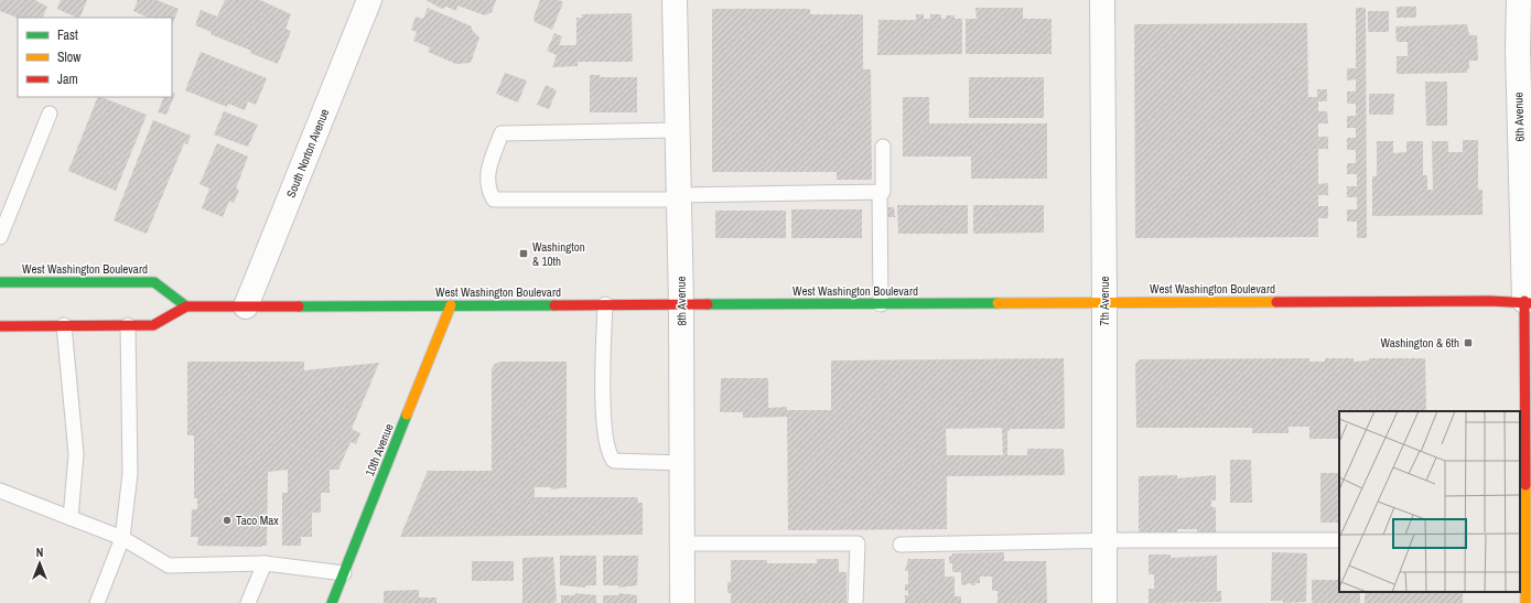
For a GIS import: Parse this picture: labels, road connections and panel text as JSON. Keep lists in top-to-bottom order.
{
  "streets": {
    "main road": ["6th Avenue", "West Washington Boulevard", "10th Avenue"],
    "street": ["South Norton Avenue", "8th Avenue", "7th Avenue"]
  },
  "crossings": [
    ["6th Avenue", "West Washington Boulevard"],
    ["South Norton Avenue", "West Washington Boulevard"],
    ["West Washington Boulevard", "8th Avenue"],
    ["West Washington Boulevard", "7th Avenue"],
    ["West Washington Boulevard", "10th Avenue"]
  ],
  "places": {
    "transit": ["Washington & 10th", "Washington & 6th"],
    "other": ["Taco Max"]
  },
  "legend": ["Fast", "Slow", "Jam"],
  "north": "top"
}
